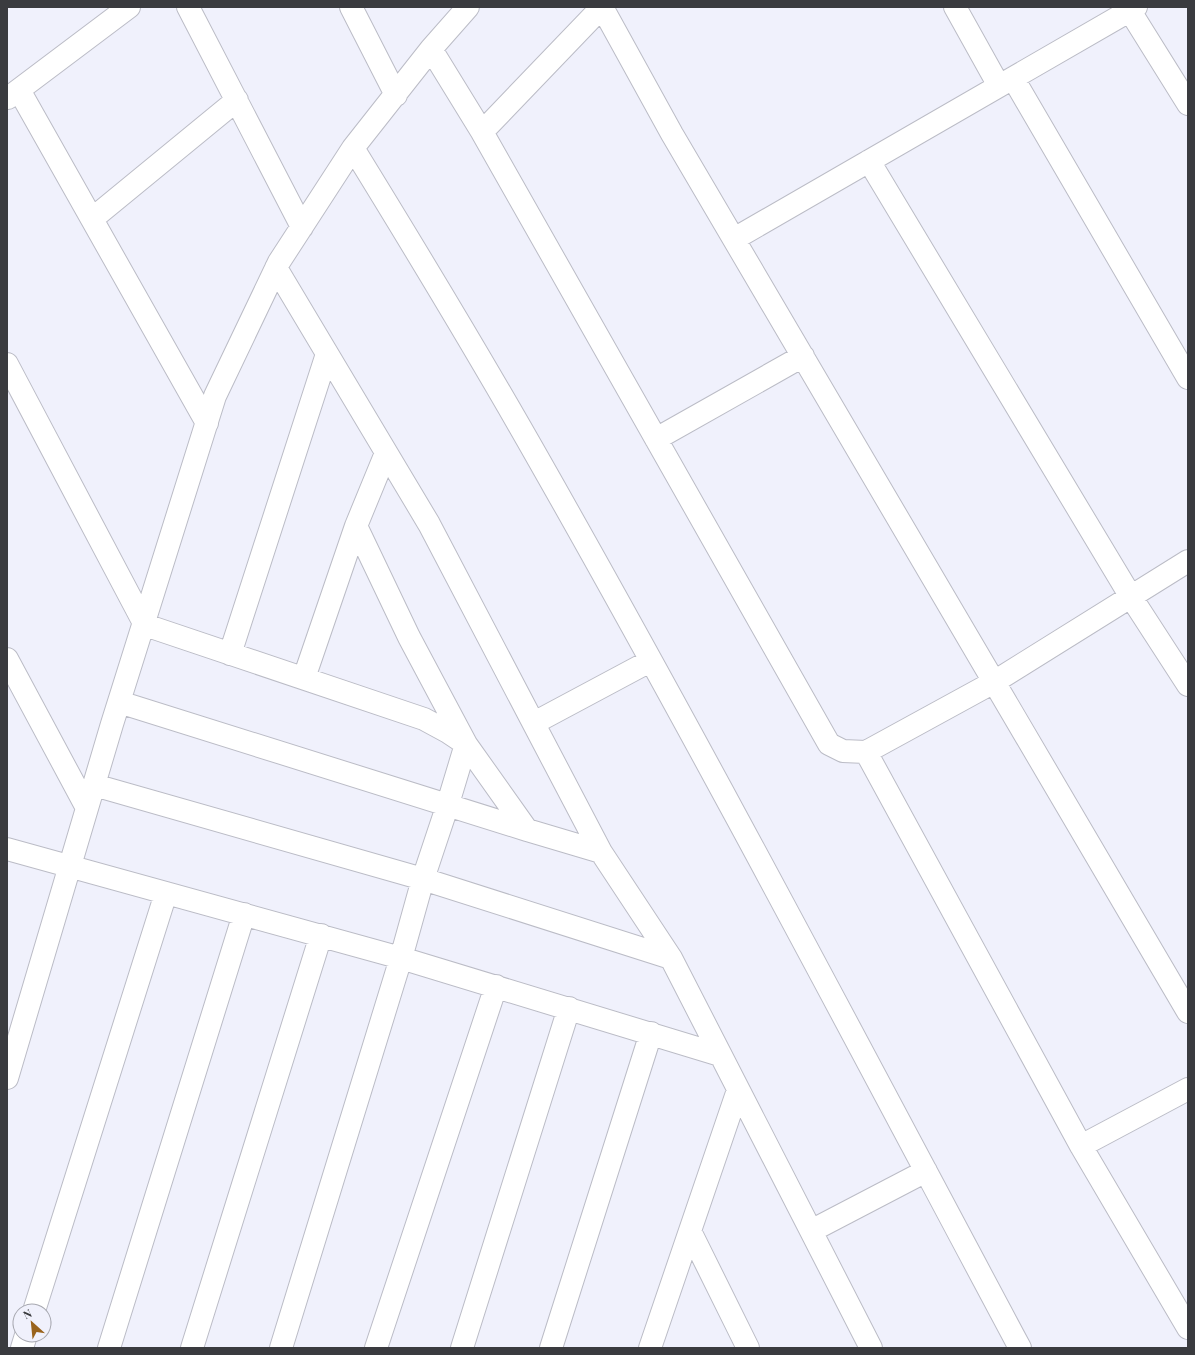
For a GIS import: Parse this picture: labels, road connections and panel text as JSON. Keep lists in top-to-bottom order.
{
  "north": "top left"
}
